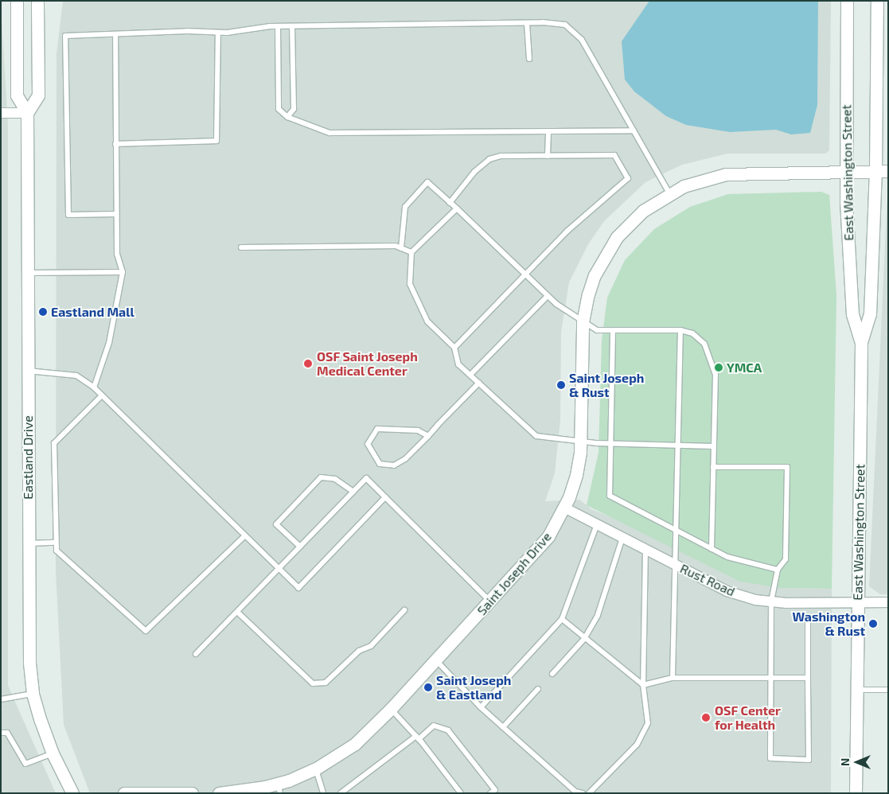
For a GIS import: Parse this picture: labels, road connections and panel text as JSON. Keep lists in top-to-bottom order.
{
  "streets": {
    "main road": ["East Washington Street", "Eastland Drive", "Saint Joseph Drive"],
    "street": ["Rust Road"]
  },
  "crossings": [
    ["East Washington Street", "Saint Joseph Drive"],
    ["East Washington Street", "Rust Road"],
    ["Saint Joseph Drive", "Rust Road"]
  ],
  "places": [
    "Eastland Mall",
    "OSF Saint Joseph Medical Center",
    "YMCA",
    "Saint Joseph & Rust",
    "Washington & Rust",
    "Saint Joseph & Eastland",
    "OSF Center for Health"
  ],
  "north": "left"
}
